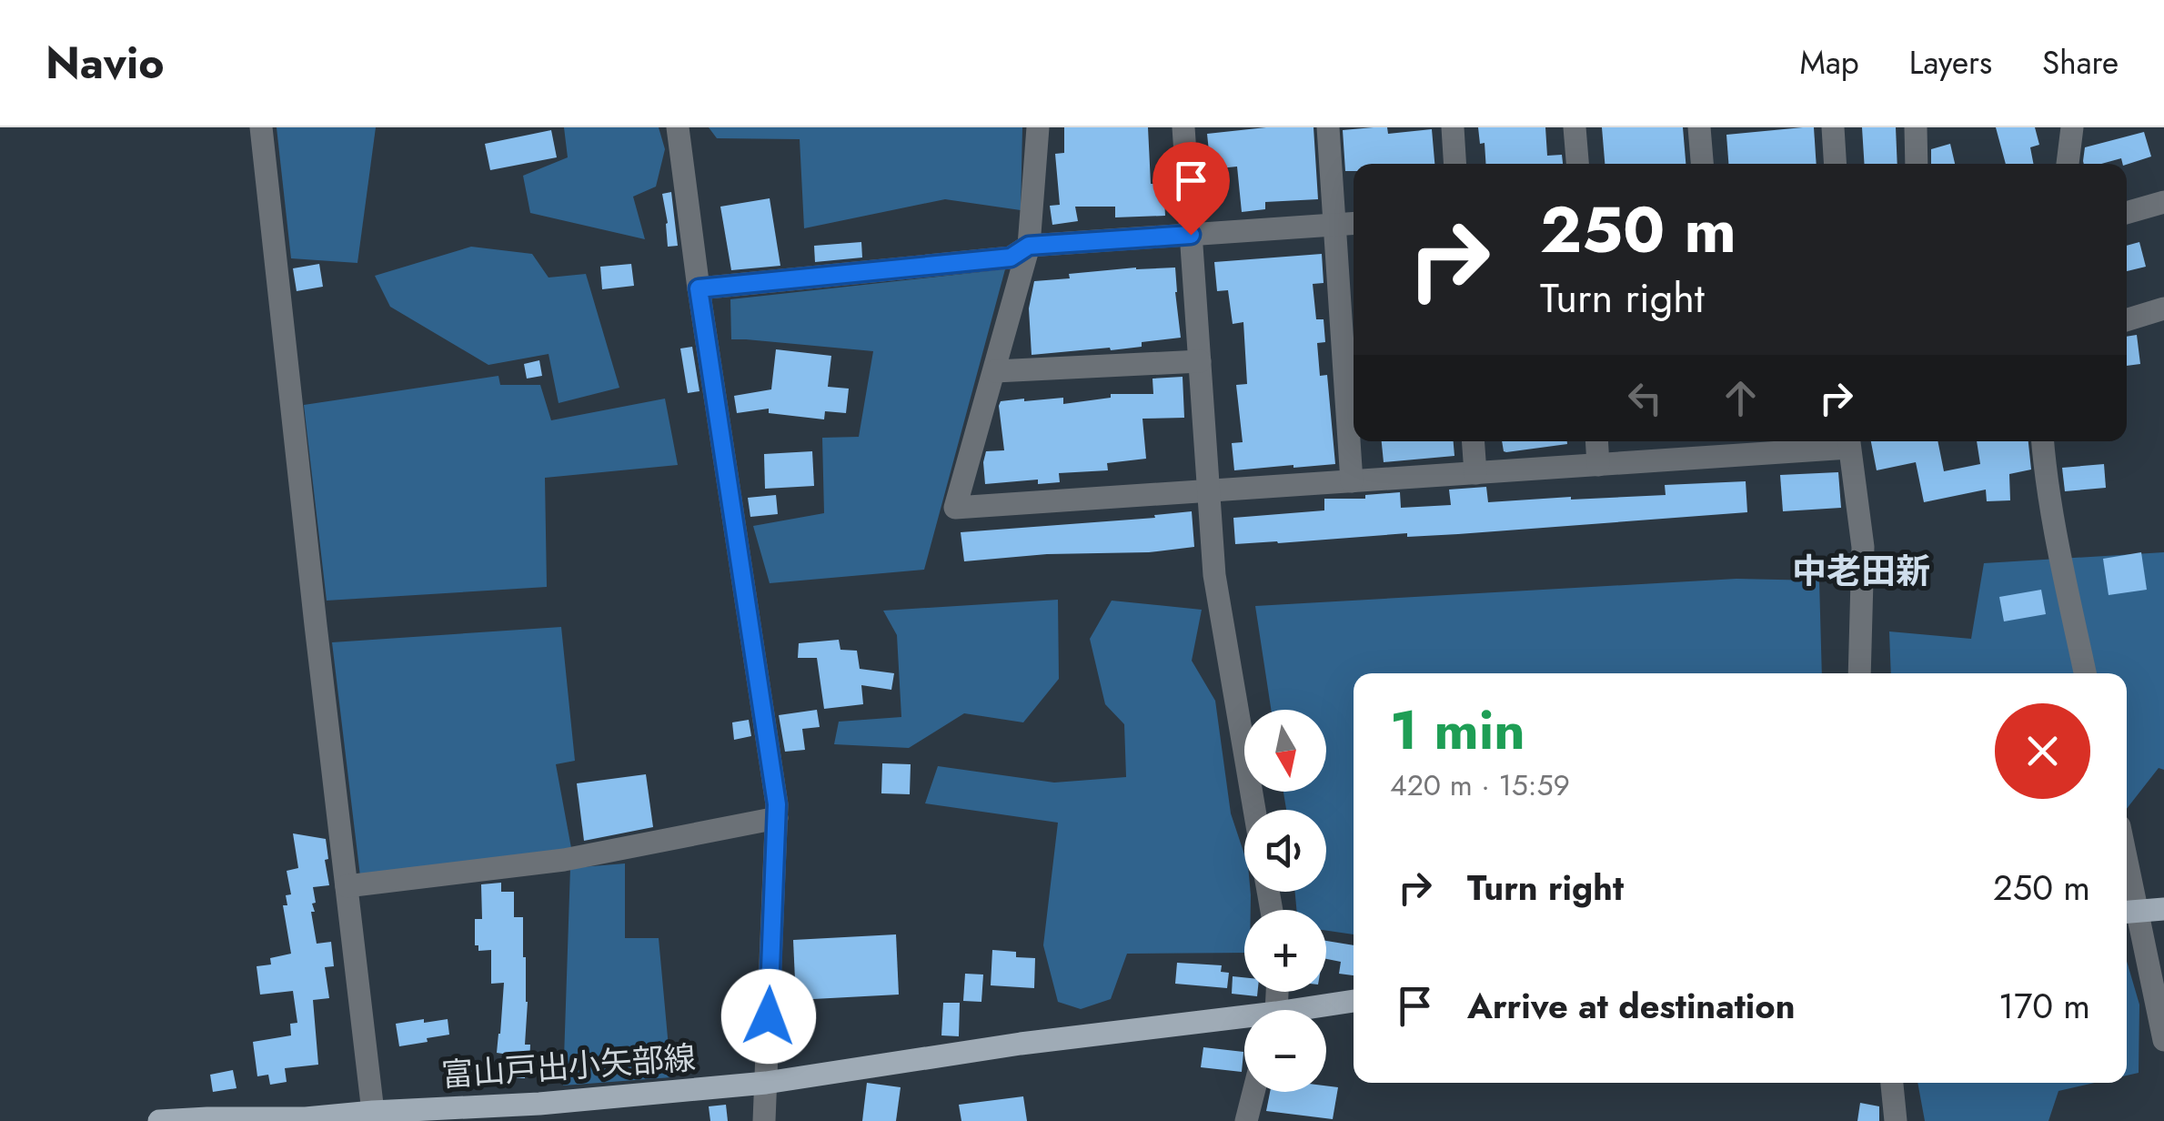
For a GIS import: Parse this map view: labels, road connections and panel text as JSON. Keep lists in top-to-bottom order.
{
  "streets": {
    "main road": ["富山戸出小矢部線"]
  },
  "districts": ["中老田新"],
  "north": "bottom",
  "page": {
    "header": "Navio",
    "nav": ["Map", "Layers", "Share"],
    "turn": ["250 m", "Turn right"],
    "heading": ["1 min", "420 m · 15:59"],
    "map_buttons": ["+", "−"],
    "list": [
      {
        "name": "Turn right",
        "value": "250 m"
      },
      {
        "name": "Arrive at destination",
        "value": "170 m"
      }
    ]
  }
}
